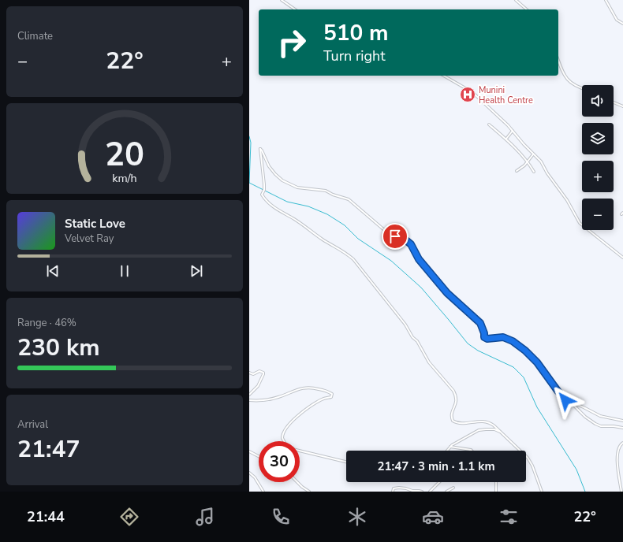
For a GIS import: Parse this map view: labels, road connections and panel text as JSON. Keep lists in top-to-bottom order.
{
  "places": {
    "hospital": ["Munini Health Centre"]
  },
  "page": {
    "tile": [
      "Climate",
      ["Range · 46%", "230 km"],
      ["Arrival", "21:47"]
    ],
    "turn": ["510 m", "Turn right"],
    "heat": ["−", "22°", "+"],
    "map_buttons": ["+", "−"],
    "song": ["Static Love", "Velvet Ray"],
    "limit": "30",
    "trip": "21:47 · 3 min · 1.1 km",
    "tabs": ["21:44", "22°"],
    "gauge": ["20", "km/h"]
  }
}
